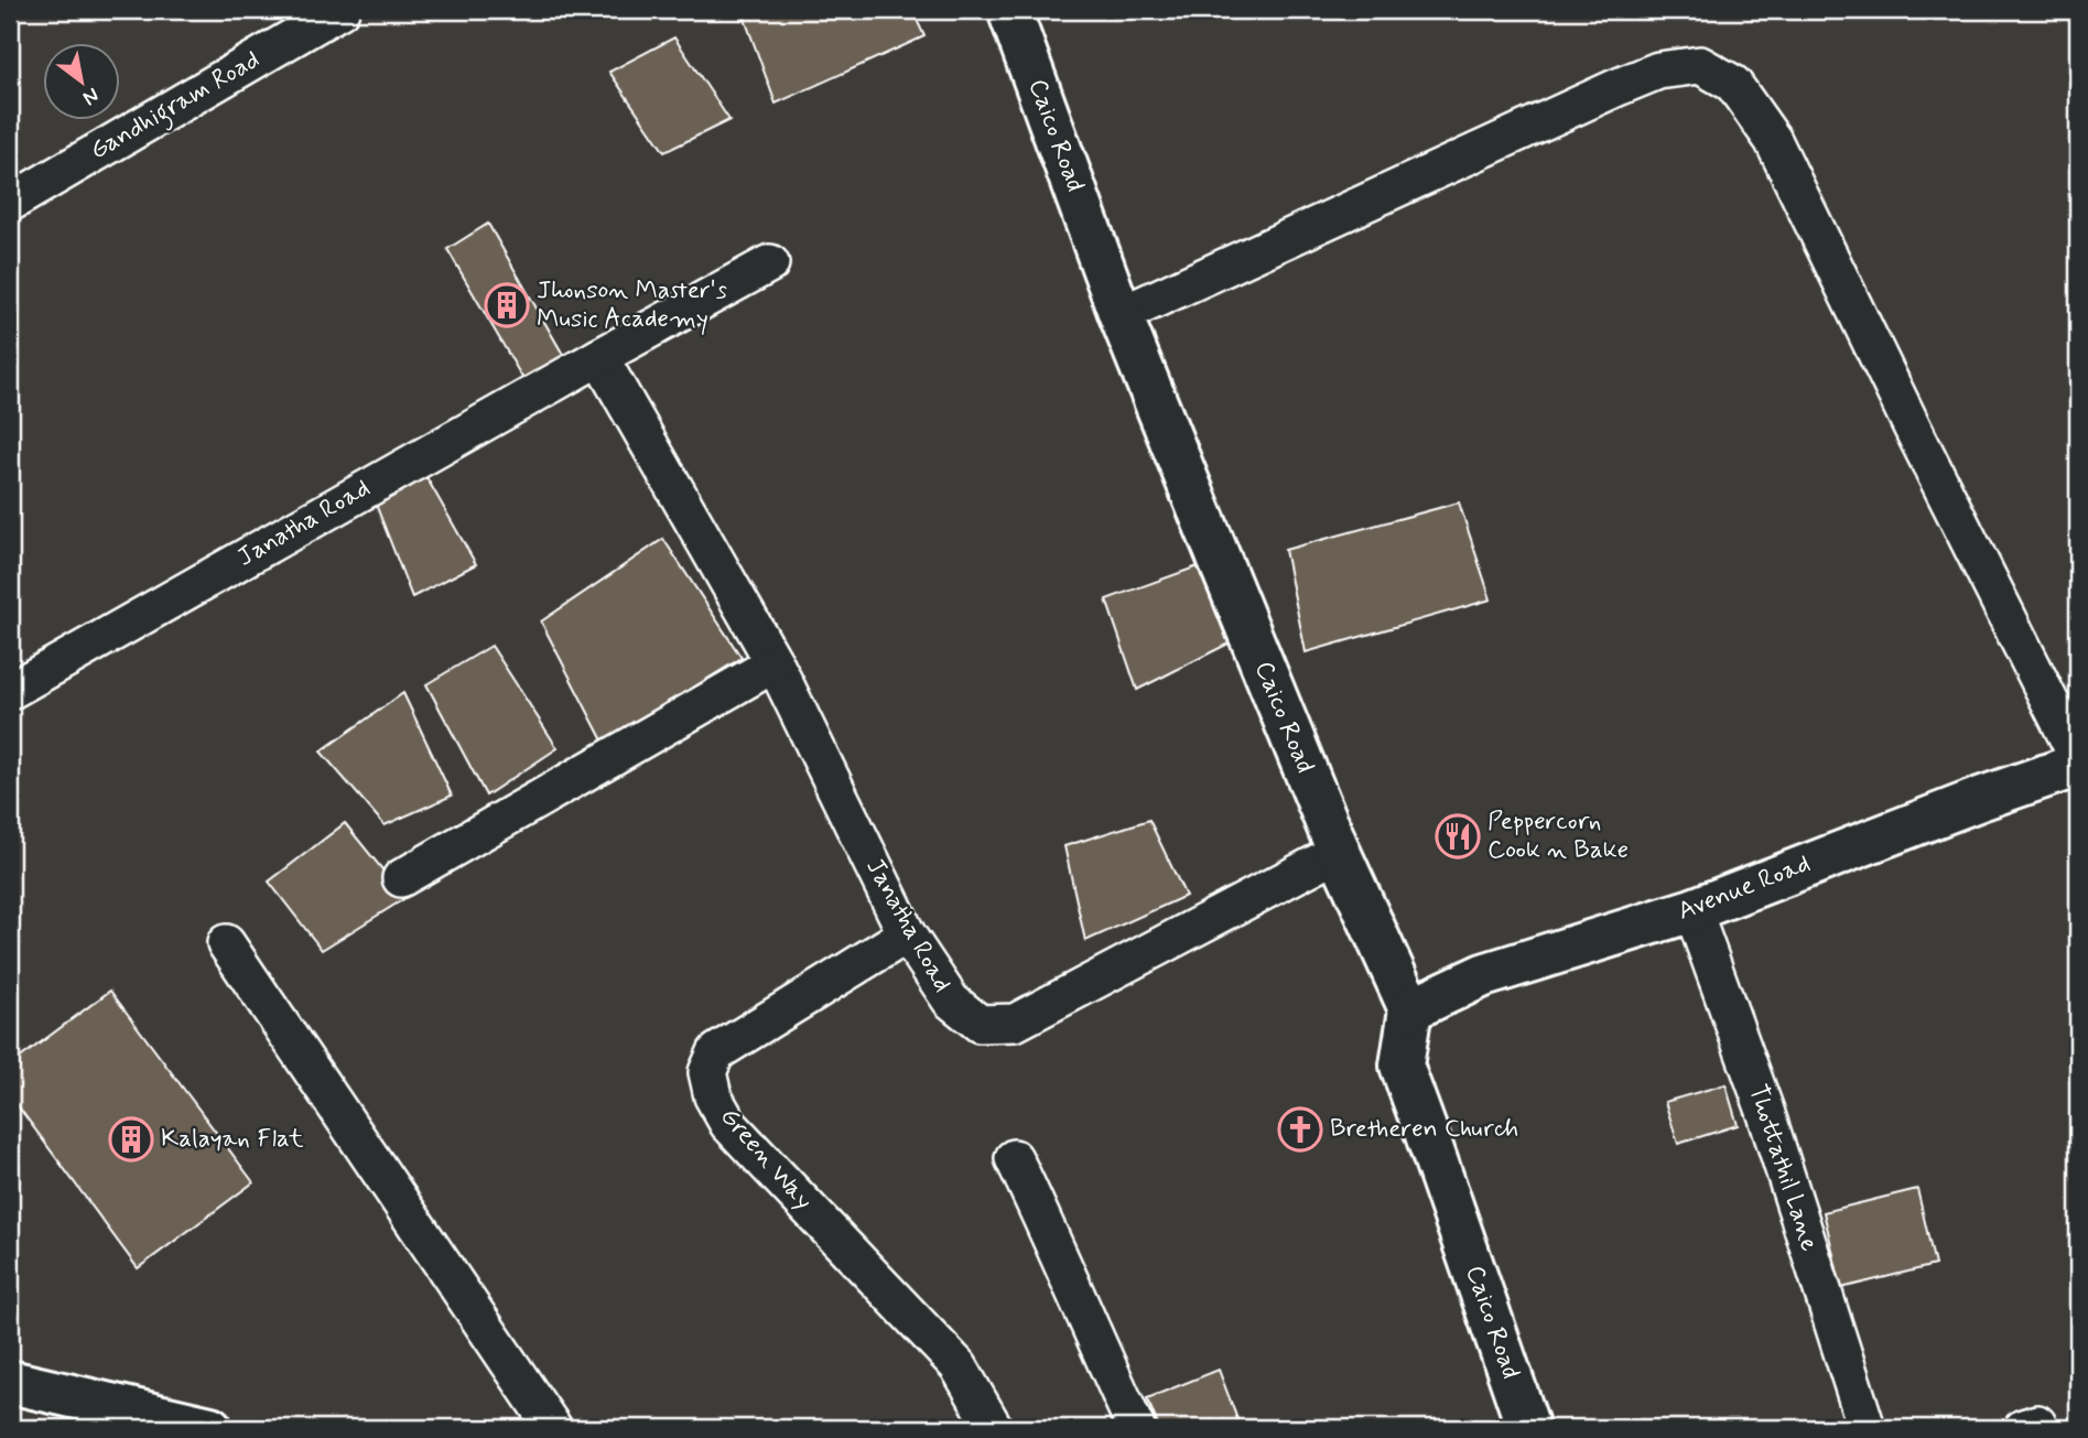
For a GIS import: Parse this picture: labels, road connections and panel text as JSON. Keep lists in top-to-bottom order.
{
  "streets": {
    "street": [
      "Gandhigram Road",
      "Caico Road",
      "Janatha Road",
      "Avenue Road",
      "Green Way",
      "Thottathil Lane"
    ]
  },
  "crossings": [
    ["Caico Road", "Janatha Road"],
    ["Caico Road", "Avenue Road"],
    ["Janatha Road", "Green Way"],
    ["Avenue Road", "Thottathil Lane"]
  ],
  "places": {
    "building": ["Jhonson Master's Music Academy", "Kalayan Flat"],
    "restaurant": ["Peppercorn Cook n Bake"],
    "church": ["Bretheren Church"]
  },
  "north": "bottom right"
}
